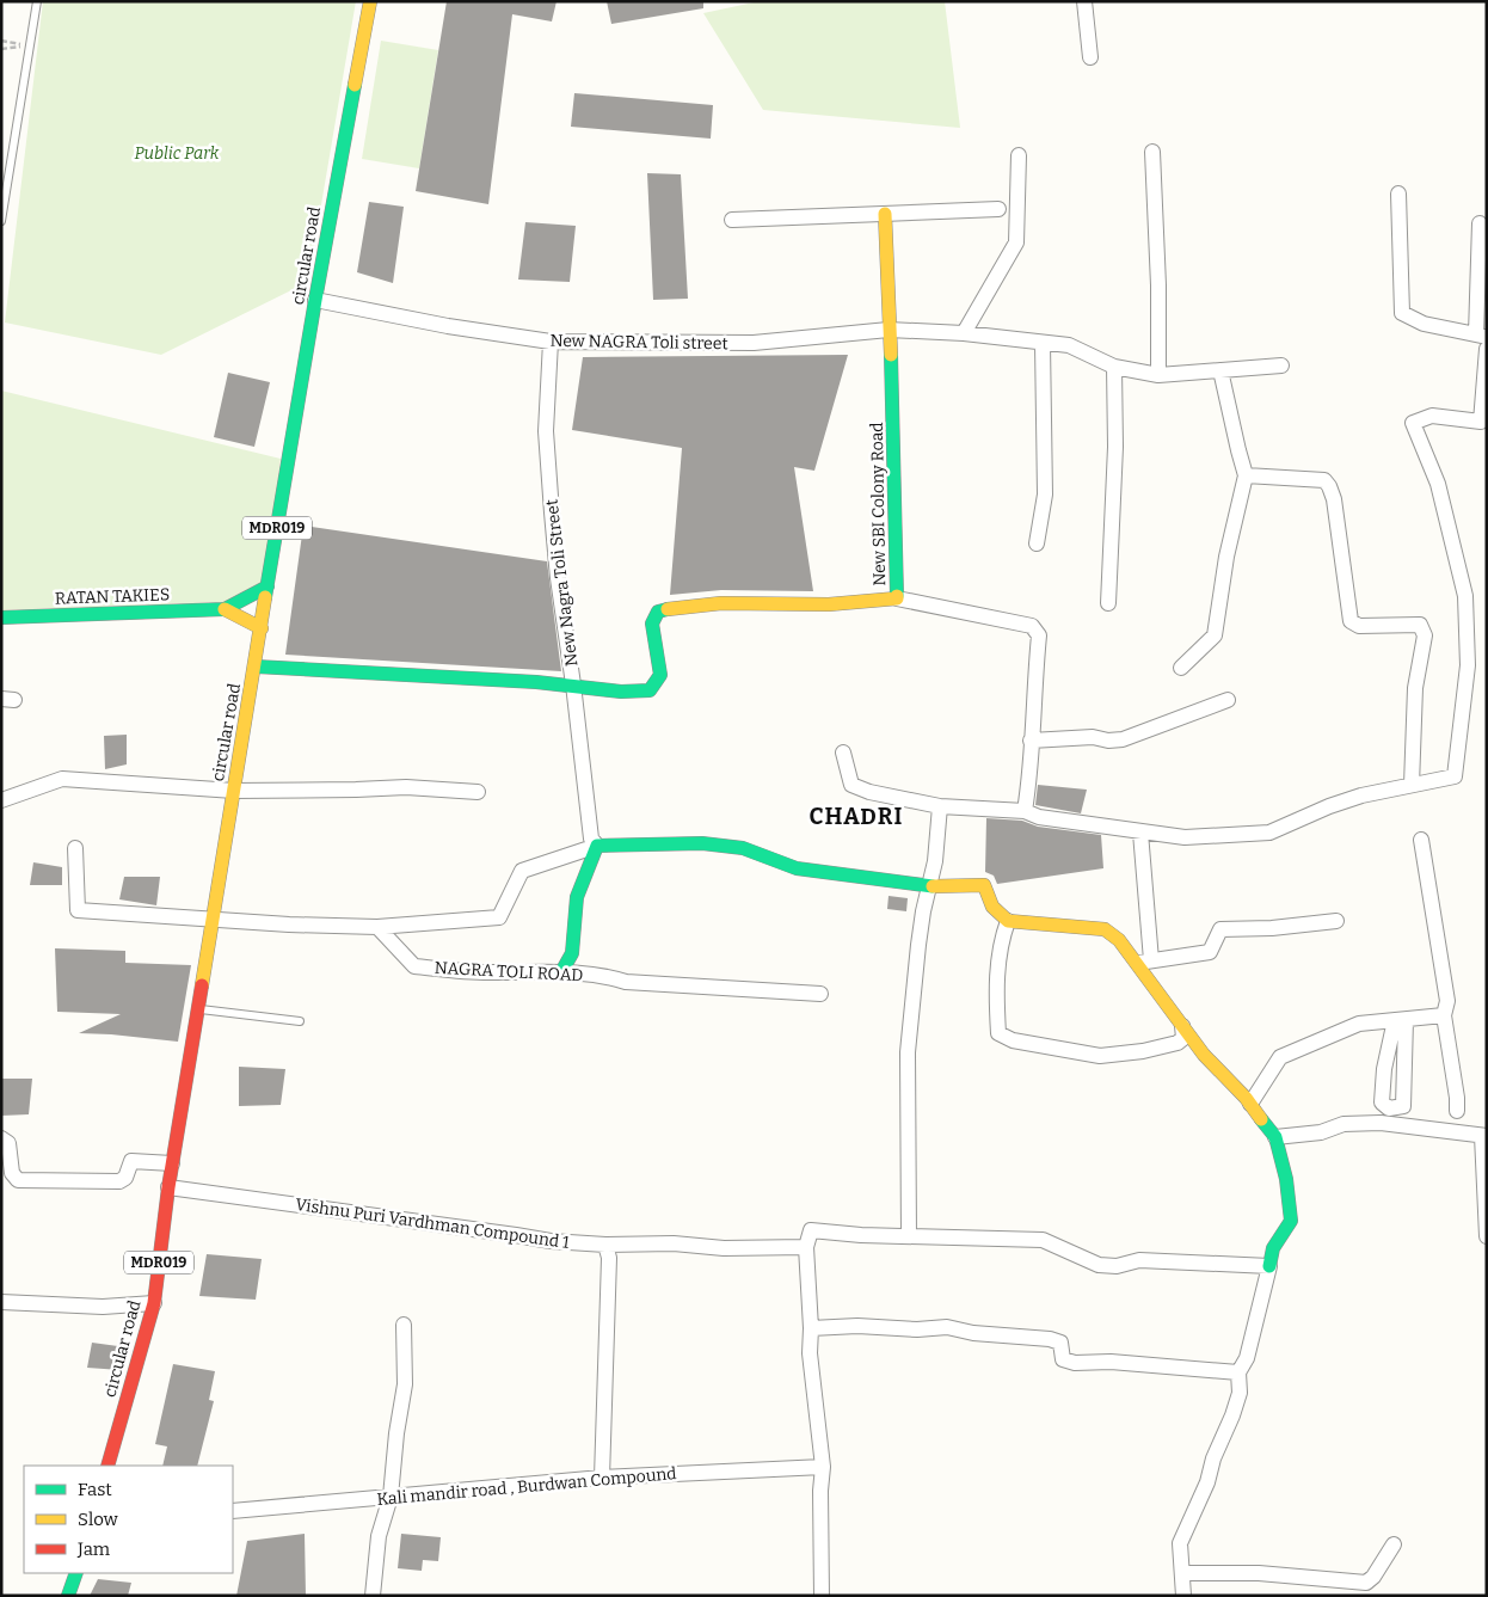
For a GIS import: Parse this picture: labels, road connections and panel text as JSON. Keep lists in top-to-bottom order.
{
  "streets": {
    "street": [
      "circular road",
      "New NAGRA Toli street",
      "New SBI Colony Road",
      "MDR019",
      "New Nagra Toli Street",
      "RATAN TAKIES",
      "NAGRA TOLI ROAD",
      "Vishnu Puri Vardhman Compound 1",
      "Kali mandir road , Burdwan Compound"
    ]
  },
  "crossings": [
    ["circular road", "New NAGRA Toli street"],
    ["circular road", "New Nagra Toli Street"],
    ["circular road", "RATAN TAKIES"],
    ["circular road", "Vishnu Puri Vardhman Compound 1"],
    ["New NAGRA Toli street", "New SBI Colony Road"],
    ["New NAGRA Toli street", "New Nagra Toli Street"],
    ["New SBI Colony Road", "New Nagra Toli Street"]
  ],
  "districts": ["CHADRI"],
  "parks": ["Public Park"],
  "legend": ["Fast", "Slow", "Jam"]
}
